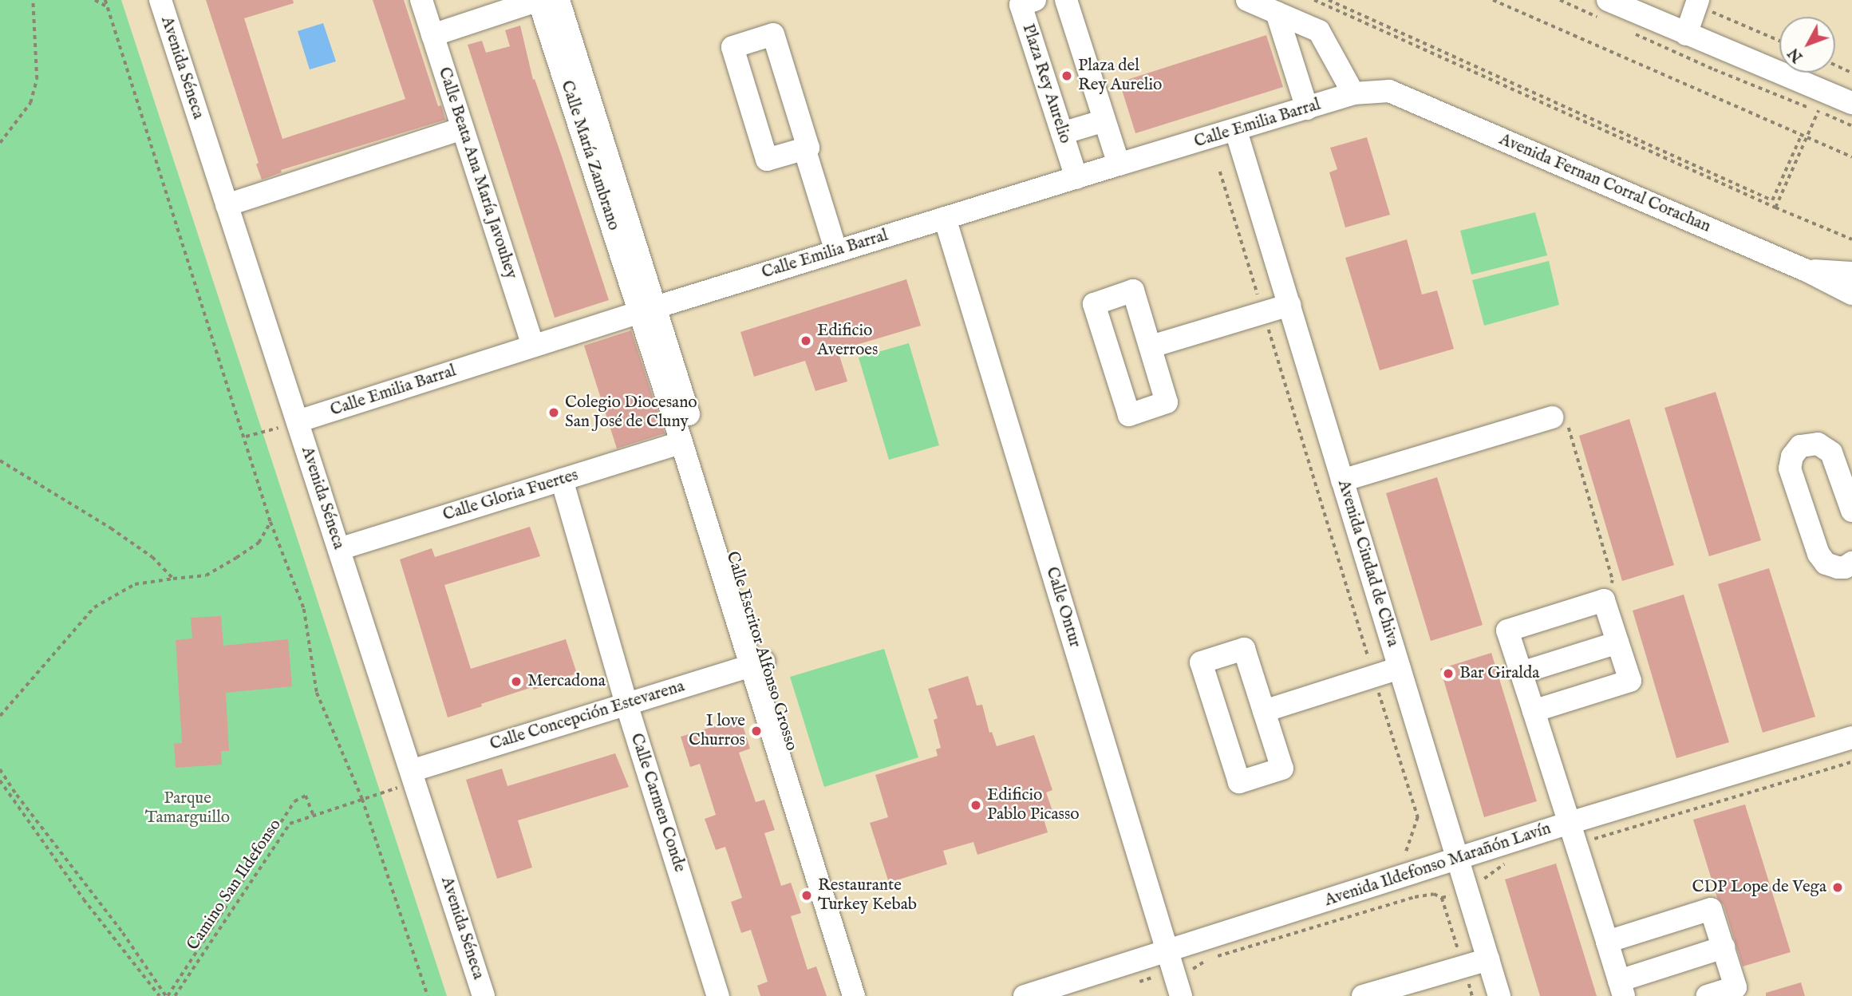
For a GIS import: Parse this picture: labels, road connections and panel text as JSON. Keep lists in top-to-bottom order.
{
  "streets": {
    "street": [
      "Avenida Séneca",
      "Plaza Rey Aurelio",
      "Calle Emilia Barral",
      "Calle María Zambrano",
      "Calle Beata Ana María Javouhey",
      "Avenida Fernan Corral Corachan",
      "Calle Gloria Fuertes",
      "Avenida Ciudad de Chiva",
      "Calle Ontur",
      "Calle Escritor Alfonso Grosso",
      "Calle Concepción Estevarena",
      "Calle Carmen Conde",
      "Avenida Ildefonso Marañón Lavín"
    ],
    "path": ["Camino San Ildefonso"]
  },
  "crossings": [
    ["Avenida Séneca", "Calle Emilia Barral"],
    ["Avenida Séneca", "Calle Gloria Fuertes"],
    ["Avenida Séneca", "Calle Concepción Estevarena"],
    ["Avenida Séneca", "Camino San Ildefonso"],
    ["Plaza Rey Aurelio", "Calle Emilia Barral"],
    ["Calle Emilia Barral", "Calle María Zambrano"],
    ["Calle Emilia Barral", "Calle Beata Ana María Javouhey"],
    ["Calle Emilia Barral", "Avenida Fernan Corral Corachan"],
    ["Calle Emilia Barral", "Avenida Ciudad de Chiva"],
    ["Calle Emilia Barral", "Calle Ontur"],
    ["Calle Emilia Barral", "Calle Escritor Alfonso Grosso"],
    ["Calle María Zambrano", "Calle Escritor Alfonso Grosso"],
    ["Calle Gloria Fuertes", "Calle Escritor Alfonso Grosso"],
    ["Calle Gloria Fuertes", "Calle Carmen Conde"],
    ["Avenida Ciudad de Chiva", "Avenida Ildefonso Marañón Lavín"],
    ["Calle Ontur", "Avenida Ildefonso Marañón Lavín"],
    ["Calle Escritor Alfonso Grosso", "Calle Concepción Estevarena"],
    ["Calle Concepción Estevarena", "Calle Carmen Conde"],
    ["Calle Concepción Estevarena", "Camino San Ildefonso"]
  ],
  "parks": ["Parque Tamarguillo"],
  "places": [
    "Plaza del Rey Aurelio",
    "Edificio Averroes",
    "Colegio Diocesano San José de Cluny",
    "Bar Giralda",
    "Mercadona",
    "I love Churros",
    "Edificio Pablo Picasso",
    "CDP Lope de Vega",
    "Restaurante Turkey Kebab"
  ],
  "north": "bottom left"
}
